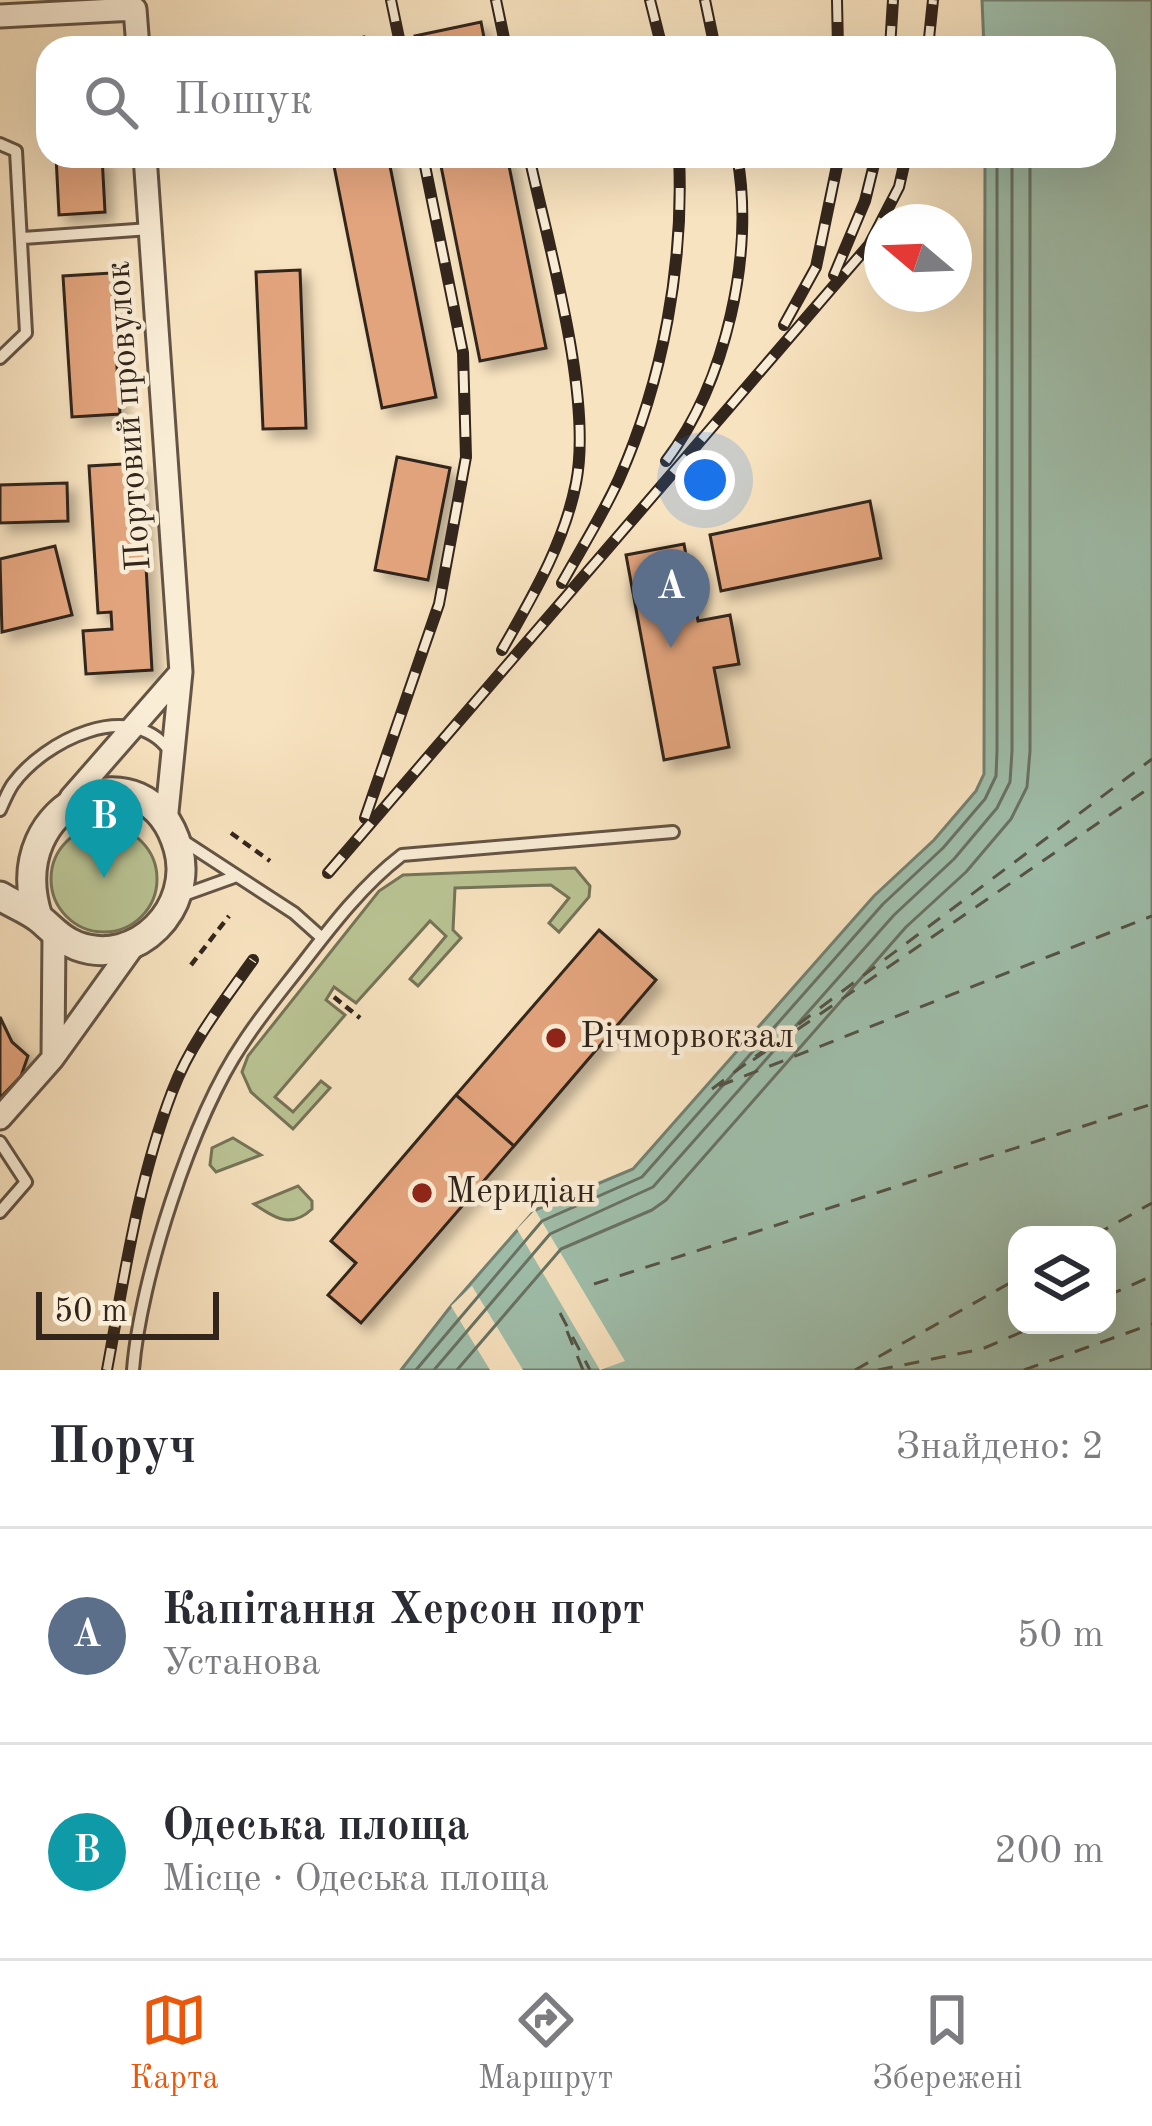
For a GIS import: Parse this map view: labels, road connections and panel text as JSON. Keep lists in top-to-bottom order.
{
  "streets": {
    "street": ["Портовий провулок"]
  },
  "places": ["Річморвокзал", "Меридіан"],
  "scale_bar": "50 m",
  "north": "left",
  "page": {
    "search": "Пошук",
    "pins": ["A", "B"],
    "scale": "50 m",
    "heading": ["Поруч", "Знайдено: 2"],
    "list": [
      {
        "mark": "A",
        "name": "Капітання Херсон порт",
        "note": "Установа",
        "value": "50 m"
      },
      {
        "mark": "B",
        "name": "Одеська площа",
        "note": "Місце · Одеська площа",
        "value": "200 m"
      }
    ],
    "nav": ["Карта", "Маршрут", "Збережені"]
  }
}
